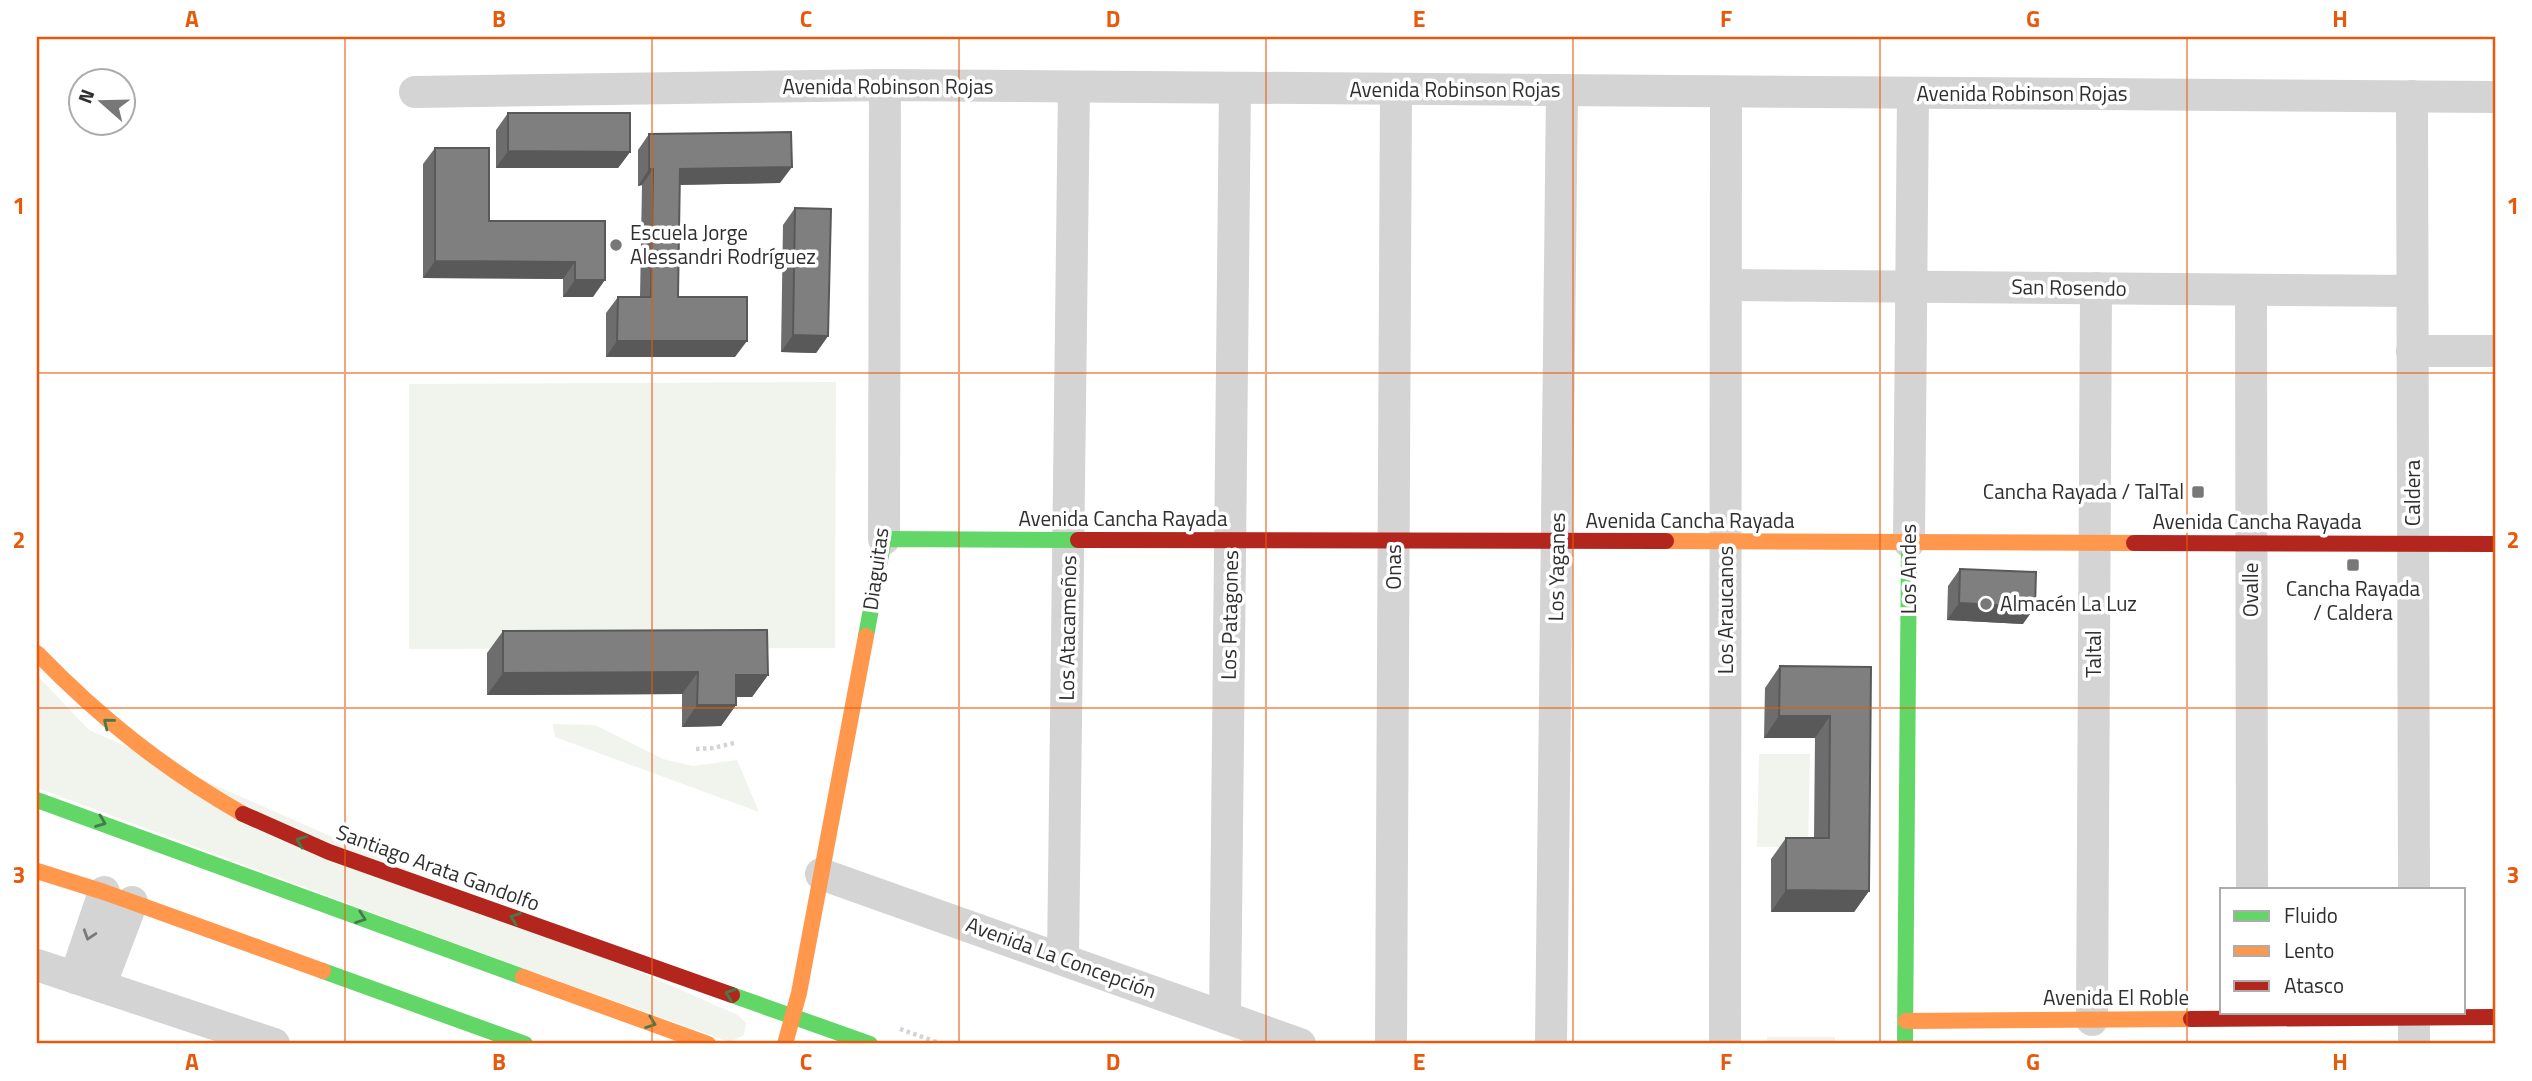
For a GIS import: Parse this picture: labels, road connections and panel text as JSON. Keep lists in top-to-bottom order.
{
  "streets": {
    "street": [
      "Avenida Robinson Rojas",
      "San Rosendo",
      "Caldera",
      "Avenida Cancha Rayada",
      "Onas",
      "Los Yaganes",
      "Diaguitas",
      "Los Andes",
      "Ovalle",
      "Los Araucanos",
      "Los Patagones",
      "Los Atacameños",
      "Taltal",
      "Santiago Arata Gandolfo",
      "Avenida La Concepción",
      "Avenida El Roble"
    ]
  },
  "crossings": [
    ["Avenida Robinson Rojas", "Caldera"],
    ["Avenida Robinson Rojas", "Onas"],
    ["Avenida Robinson Rojas", "Los Yaganes"],
    ["Avenida Robinson Rojas", "Diaguitas"],
    ["Avenida Robinson Rojas", "Los Andes"],
    ["Avenida Robinson Rojas", "Los Araucanos"],
    ["Avenida Robinson Rojas", "Los Patagones"],
    ["Avenida Robinson Rojas", "Los Atacameños"],
    ["San Rosendo", "Caldera"],
    ["San Rosendo", "Los Andes"],
    ["San Rosendo", "Ovalle"],
    ["San Rosendo", "Los Araucanos"],
    ["San Rosendo", "Taltal"],
    ["Caldera", "Avenida Cancha Rayada"],
    ["Avenida Cancha Rayada", "Onas"],
    ["Avenida Cancha Rayada", "Los Yaganes"],
    ["Avenida Cancha Rayada", "Diaguitas"],
    ["Avenida Cancha Rayada", "Los Andes"],
    ["Avenida Cancha Rayada", "Ovalle"],
    ["Avenida Cancha Rayada", "Los Araucanos"],
    ["Avenida Cancha Rayada", "Los Patagones"],
    ["Avenida Cancha Rayada", "Los Atacameños"],
    ["Avenida Cancha Rayada", "Taltal"],
    ["Diaguitas", "Santiago Arata Gandolfo"],
    ["Diaguitas", "Avenida La Concepción"],
    ["Los Andes", "Avenida El Roble"],
    ["Los Patagones", "Avenida La Concepción"],
    ["Los Atacameños", "Avenida La Concepción"],
    ["Taltal", "Avenida El Roble"]
  ],
  "places": {
    "other": ["Escuela Jorge Alessandri Rodríguez", "Almacén La Luz"],
    "transit": ["Cancha Rayada / TalTal", "Cancha Rayada / Caldera"]
  },
  "legend": ["Fluido", "Lento", "Atasco"],
  "north": "left",
  "grid": {
    "columns": [
      "A",
      "B",
      "C",
      "D",
      "E",
      "F",
      "G",
      "H"
    ],
    "rows": ["1", "2", "3"]
  }
}
